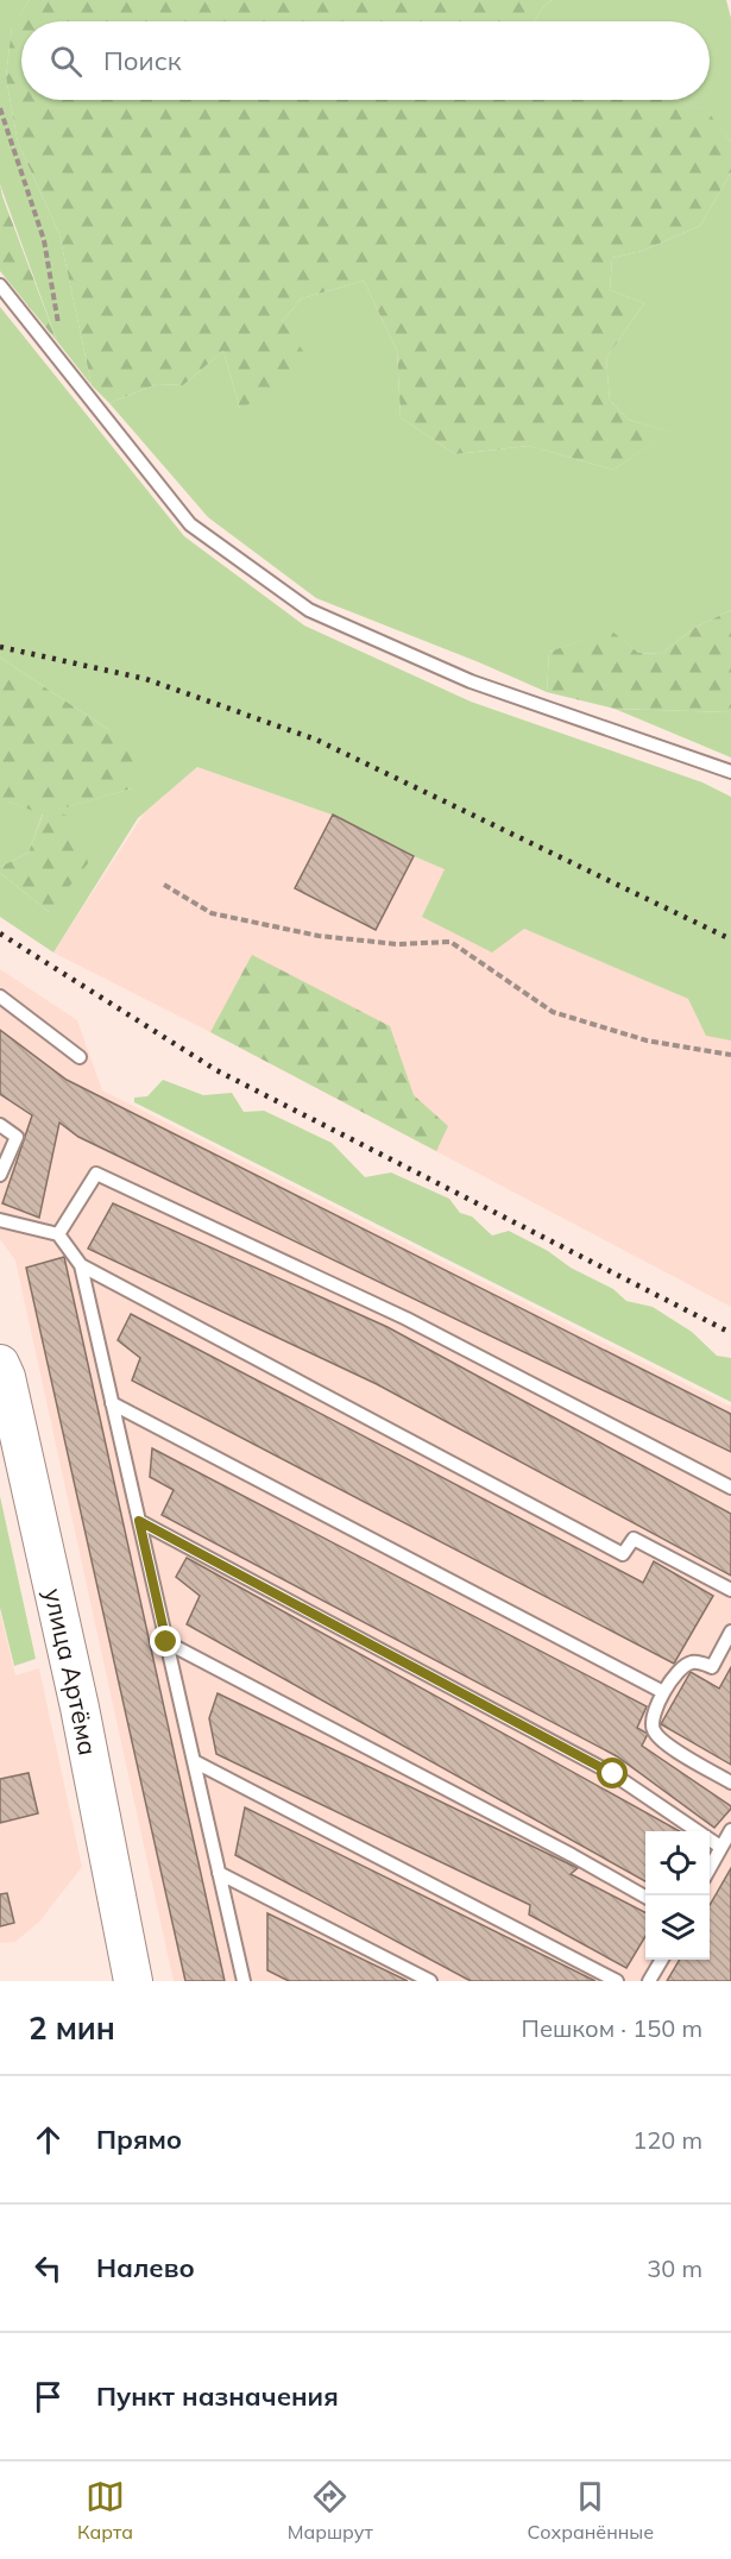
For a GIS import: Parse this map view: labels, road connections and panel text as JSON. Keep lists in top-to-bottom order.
{
  "streets": {
    "street": ["улица Артёма"]
  },
  "page": {
    "search": "Поиск",
    "heading": ["2 мин", "Пешком · 150 m"],
    "list": [
      ["Прямо", "120 m"],
      ["Налево", "30 m"],
      "Пункт назначения"
    ],
    "nav": ["Карта", "Маршрут", "Сохранённые"]
  }
}
